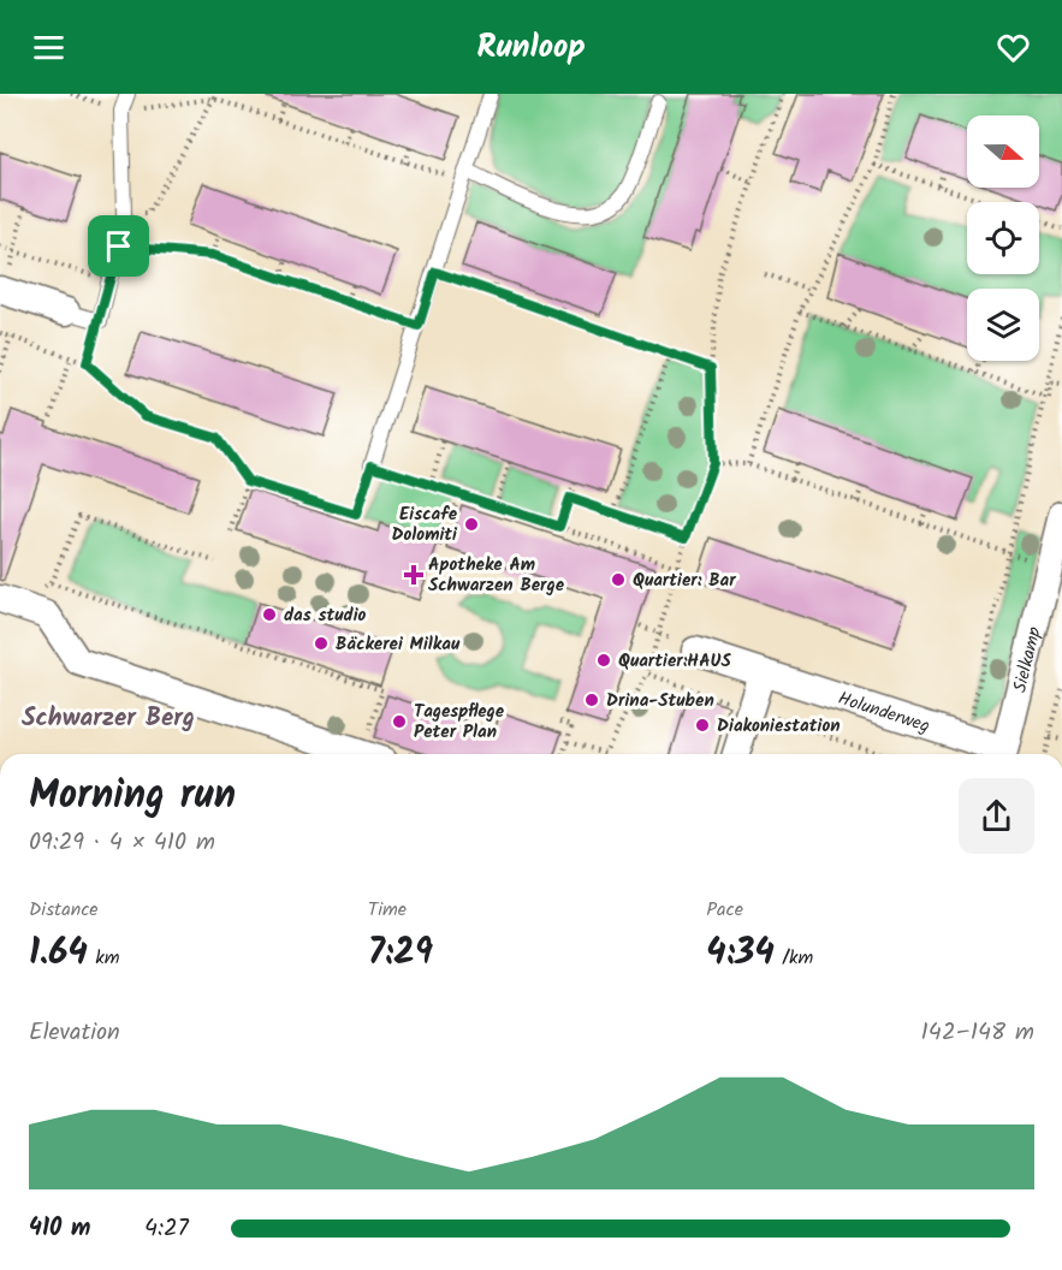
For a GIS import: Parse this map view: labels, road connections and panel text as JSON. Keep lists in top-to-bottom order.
{
  "streets": {
    "street": ["Sielkamp", "Holunderweg"]
  },
  "districts": ["Schwarzer Berg"],
  "places": {
    "other": [
      "Eiscafe Dolomiti",
      "Quartier: Bar",
      "das studio",
      "Bäckerei Milkau",
      "Quartier:HAUS",
      "Drina-Stuben",
      "Tagespflege Peter Plan",
      "Diakoniestation"
    ],
    "health": ["Apotheke Am Schwarzen Berge"]
  },
  "north": "right",
  "page": {
    "header": "Runloop",
    "heading": ["Morning run", "09:29 · 4 × 410 m"],
    "stats": [
      ["Distance", "1.64 km"],
      ["Time", "7:29"],
      ["Pace", "4:34 /km"]
    ],
    "chart": ["Elevation", "142–148 m"],
    "list": [
      {
        "name": "410 m",
        "note": "4:27"
      }
    ]
  }
}
